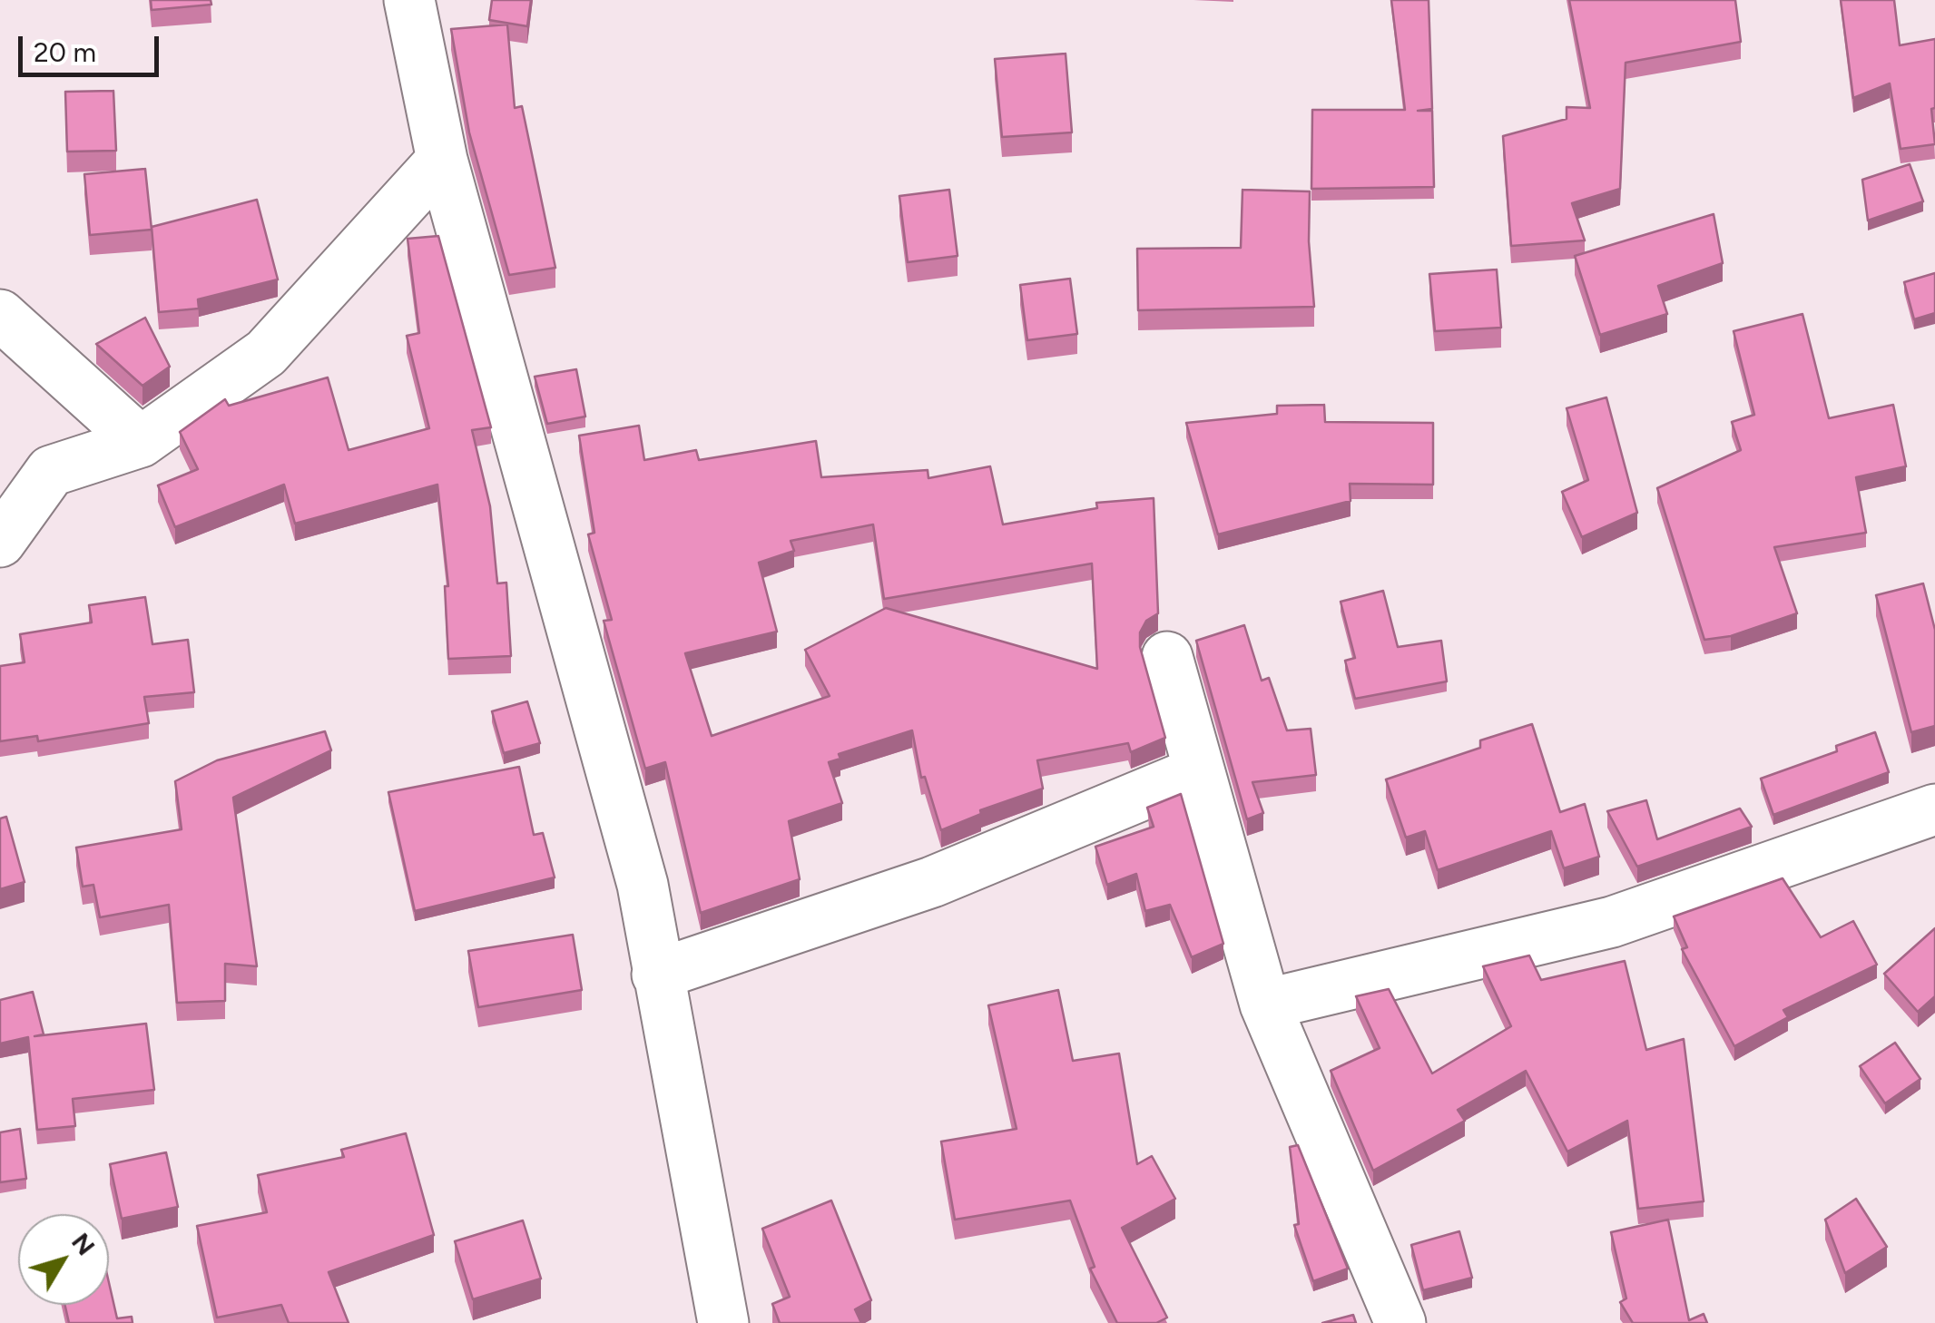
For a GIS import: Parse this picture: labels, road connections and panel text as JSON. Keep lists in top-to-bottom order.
{
  "scale_bar": "20 m",
  "north": "top right"
}
